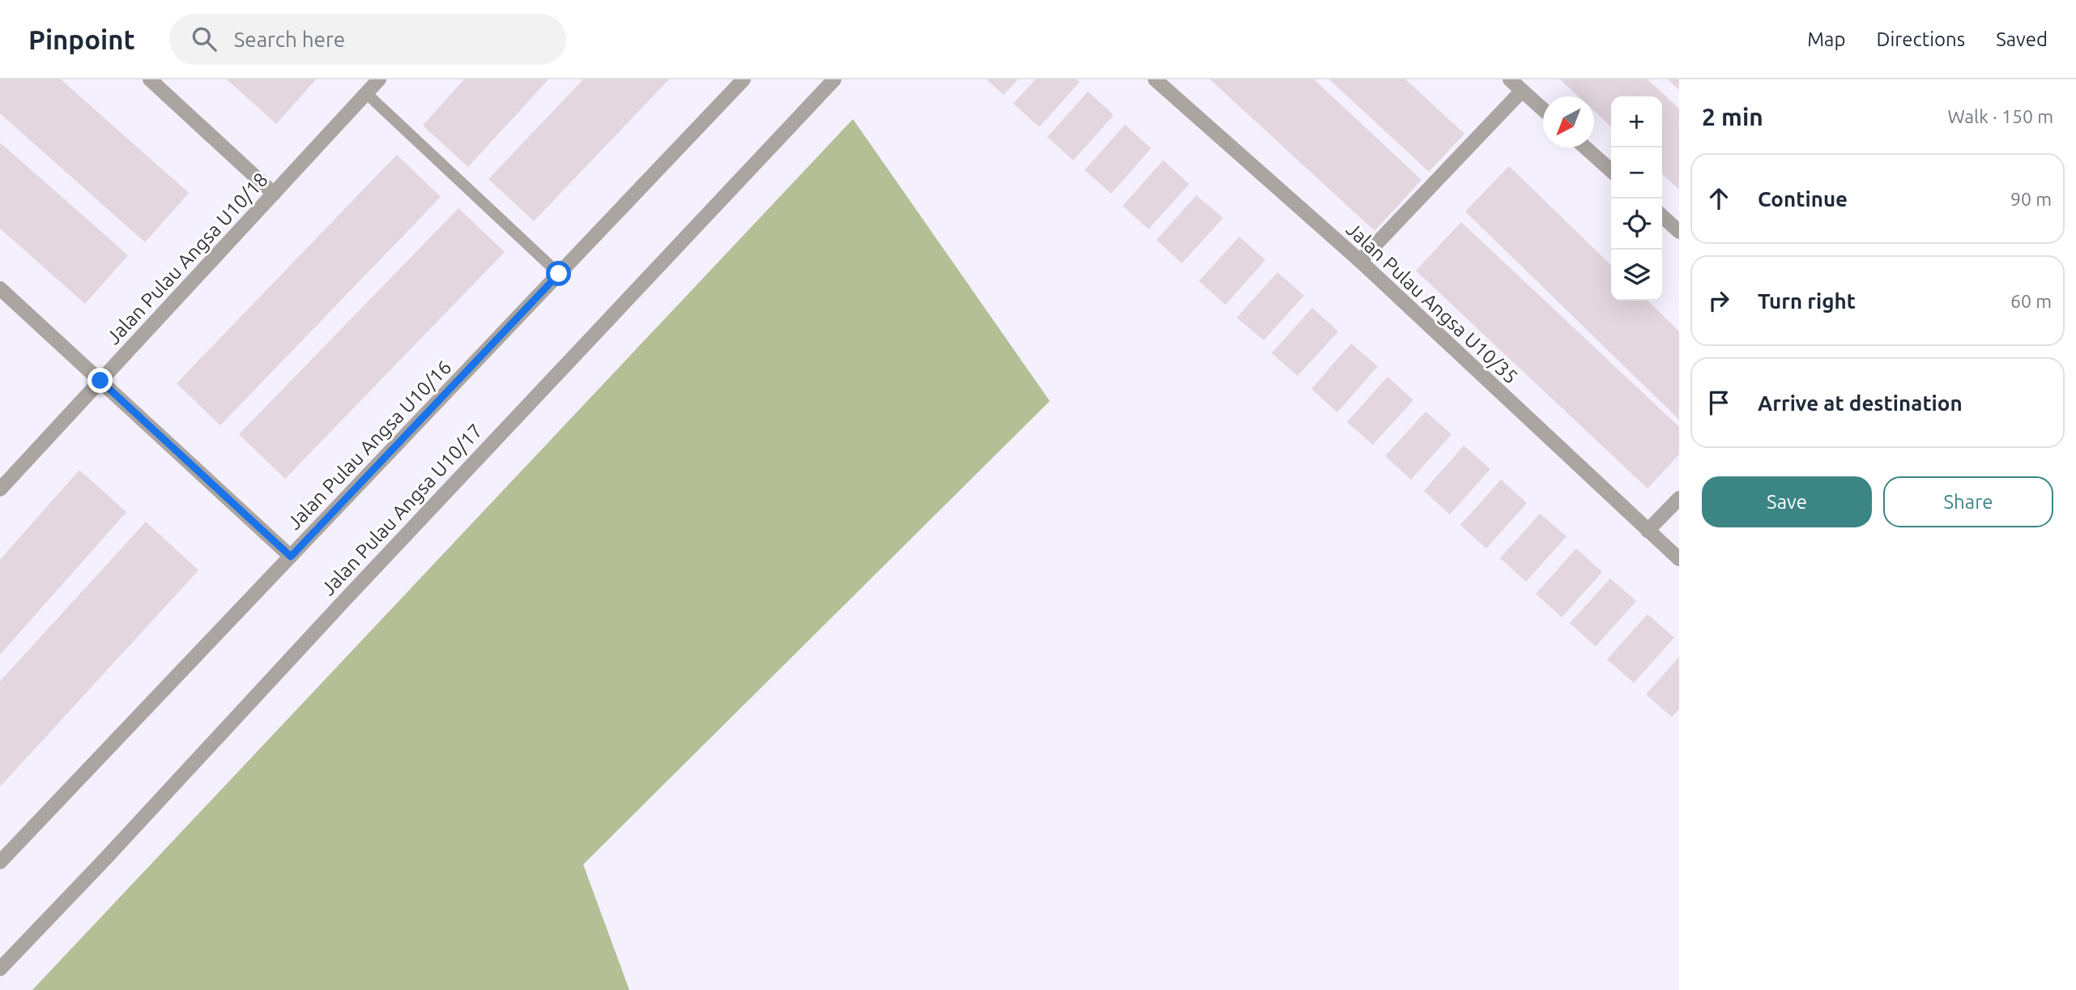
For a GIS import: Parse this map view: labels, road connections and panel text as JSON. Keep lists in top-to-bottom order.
{
  "streets": {
    "street": [
      "Jalan Pulau Angsa U10/18",
      "Jalan Pulau Angsa U10/35",
      "Jalan Pulau Angsa U10/16",
      "Jalan Pulau Angsa U10/17"
    ]
  },
  "north": "bottom left",
  "page": {
    "header": "Pinpoint",
    "search": "Search here",
    "nav": ["Map", "Directions", "Saved"],
    "heading": ["2 min", "Walk · 150 m"],
    "map_buttons": ["+", "−"],
    "list": [
      ["Continue", "90 m"],
      ["Turn right", "60 m"],
      "Arrive at destination"
    ],
    "buttons": ["Save", "Share"]
  }
}
